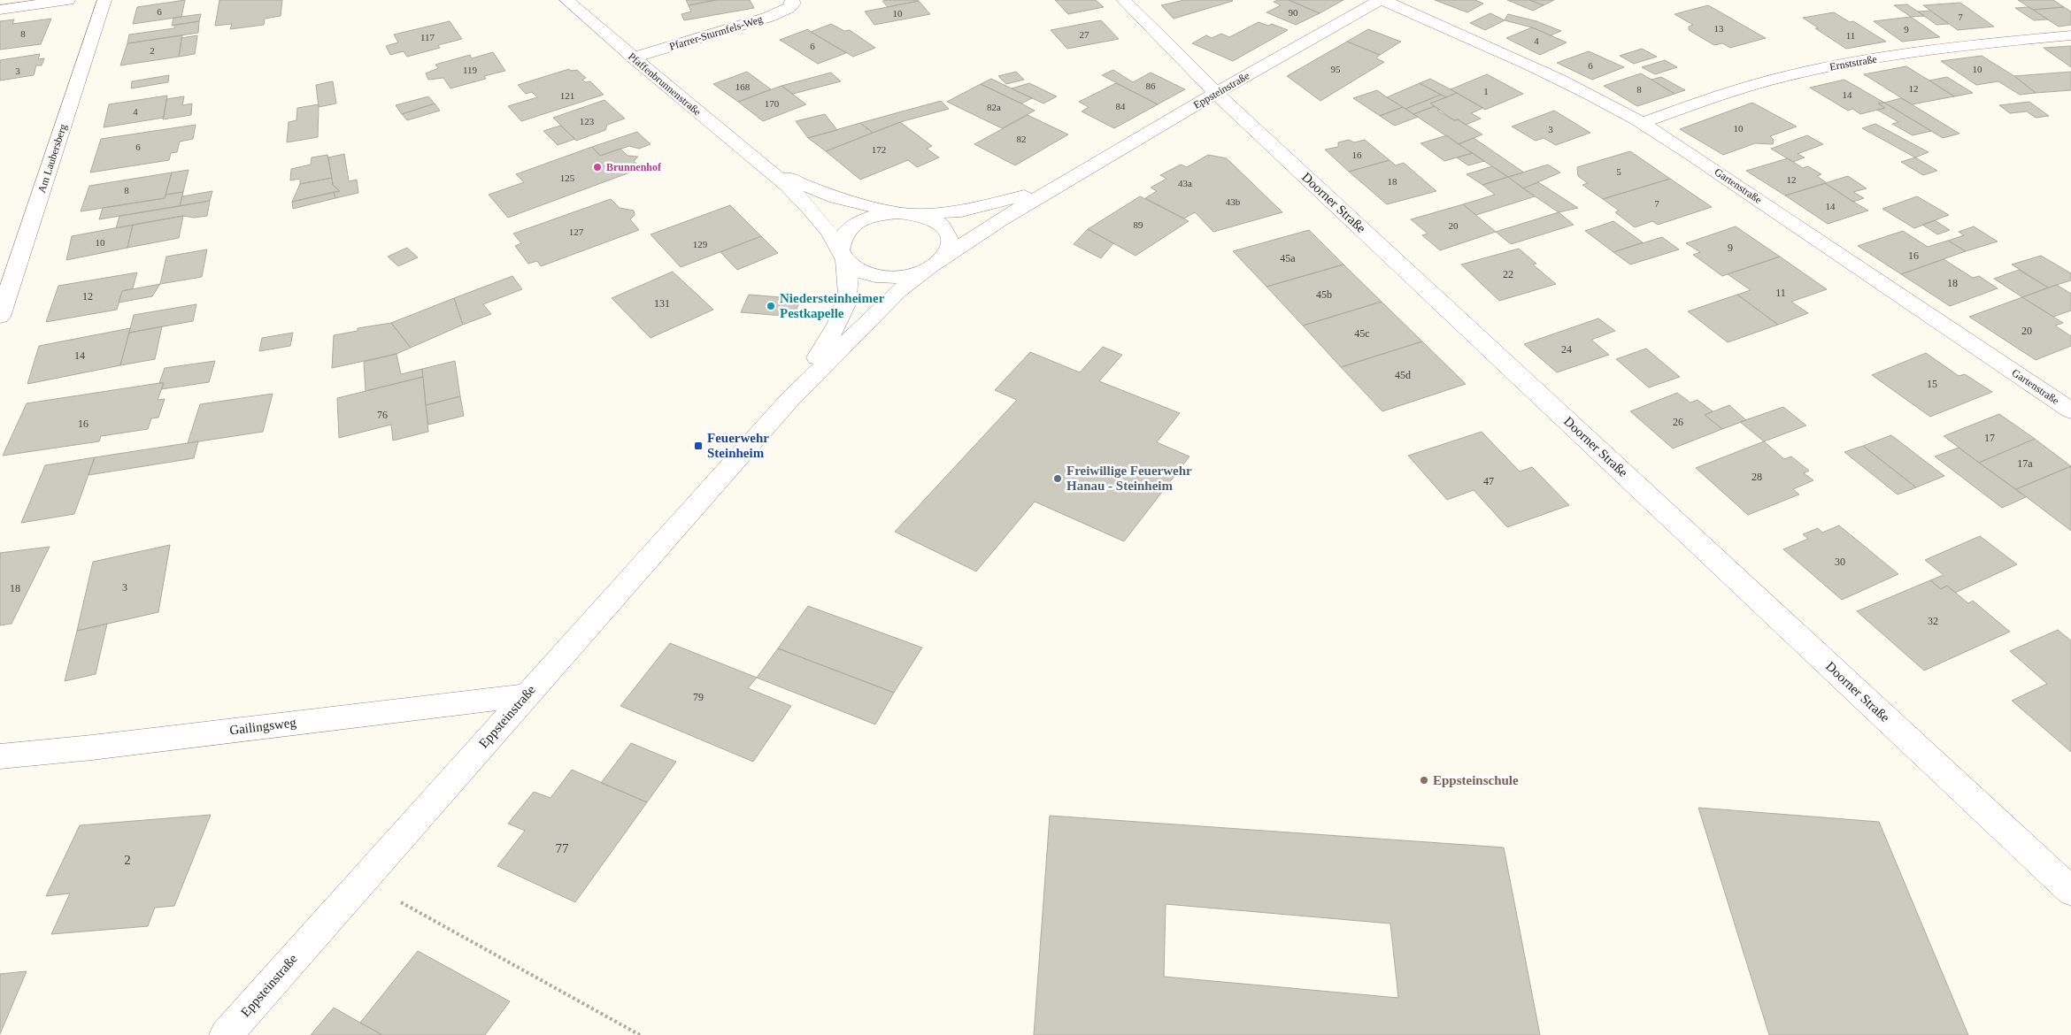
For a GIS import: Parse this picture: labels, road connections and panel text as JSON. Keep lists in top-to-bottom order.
{
  "streets": {
    "street": [
      "Pfarrer-Sturmfels-Weg",
      "Ernststraße",
      "Pfaffenbrunnenstraße",
      "Eppsteinstraße",
      "Am Laubersberg",
      "Gartenstraße",
      "Doorner Straße",
      "Gailingsweg"
    ]
  },
  "crossings": [
    ["Pfarrer-Sturmfels-Weg", "Pfaffenbrunnenstraße"],
    ["Ernststraße", "Gartenstraße"],
    ["Pfaffenbrunnenstraße", "Eppsteinstraße"],
    ["Eppsteinstraße", "Doorner Straße"],
    ["Eppsteinstraße", "Gailingsweg"]
  ],
  "places": {
    "other": [
      "Brunnenhof",
      "Niedersteinheimer Pestkapelle",
      "Freiwillige Feuerwehr Hanau - Steinheim",
      "Eppsteinschule"
    ],
    "transit": ["Feuerwehr Steinheim"]
  },
  "house_numbers": [
    "6",
    "90",
    "10",
    "7",
    "13",
    "9",
    "8",
    "27",
    "11",
    "117",
    "4",
    "6",
    "2",
    "6",
    "95",
    "10",
    "119",
    "3",
    "86",
    "168",
    "12",
    "8",
    "1",
    "14",
    "121",
    "170",
    "84",
    "82a",
    "4",
    "123",
    "10",
    "3",
    "82",
    "6",
    "172",
    "16",
    "5",
    "125",
    "12",
    "18",
    "43a",
    "8",
    "43b",
    "7",
    "14",
    "89",
    "20",
    "127",
    "10",
    "129",
    "9",
    "16",
    "45a",
    "22",
    "18",
    "11",
    "45b",
    "12",
    "131",
    "20",
    "45c",
    "24",
    "14",
    "45d",
    "15",
    "76",
    "26",
    "16",
    "17",
    "17a",
    "28",
    "47",
    "30",
    "3",
    "18",
    "32",
    "79",
    "77",
    "2"
  ]
}
